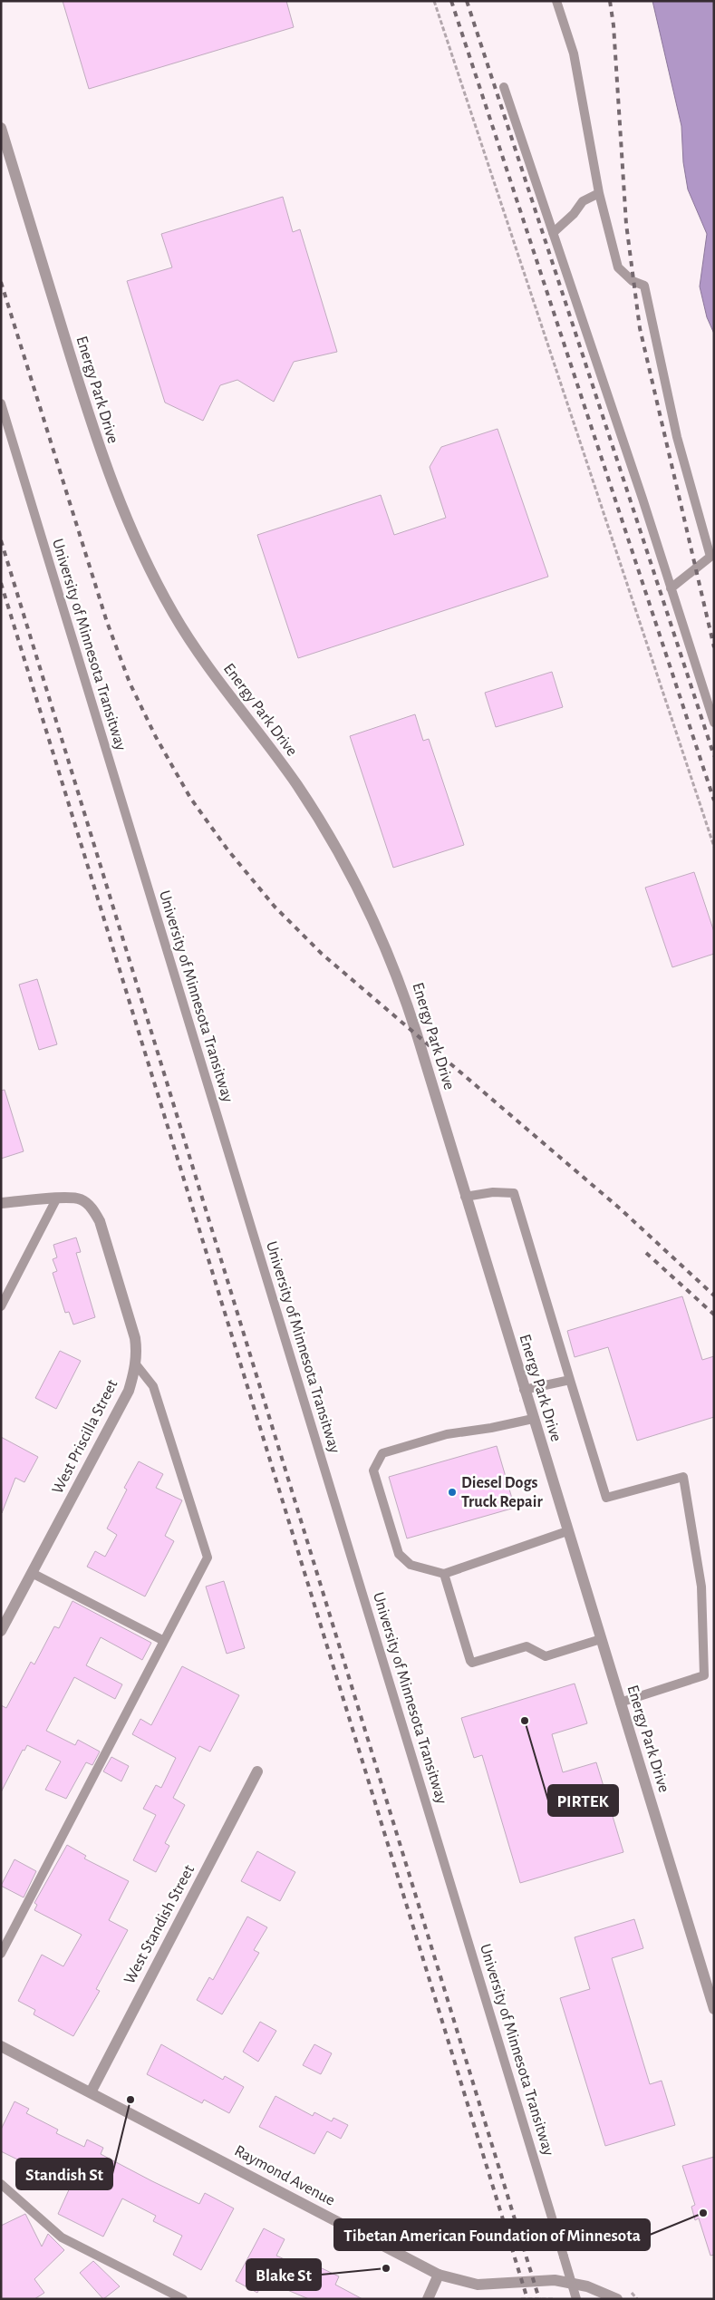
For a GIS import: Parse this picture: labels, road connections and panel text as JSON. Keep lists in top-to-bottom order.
{
  "streets": {
    "street": [
      "Energy Park Drive",
      "West Priscilla Street",
      "West Standish Street",
      "Raymond Avenue"
    ],
    "lane": ["University of Minnesota Transitway"]
  },
  "crossings": [
    ["West Standish Street", "Raymond Avenue"]
  ],
  "places": [
    "Diesel Dogs Truck Repair",
    "PIRTEK",
    "Standish St",
    "Tibetan American Foundation of Minnesota",
    "Blake St"
  ]
}
